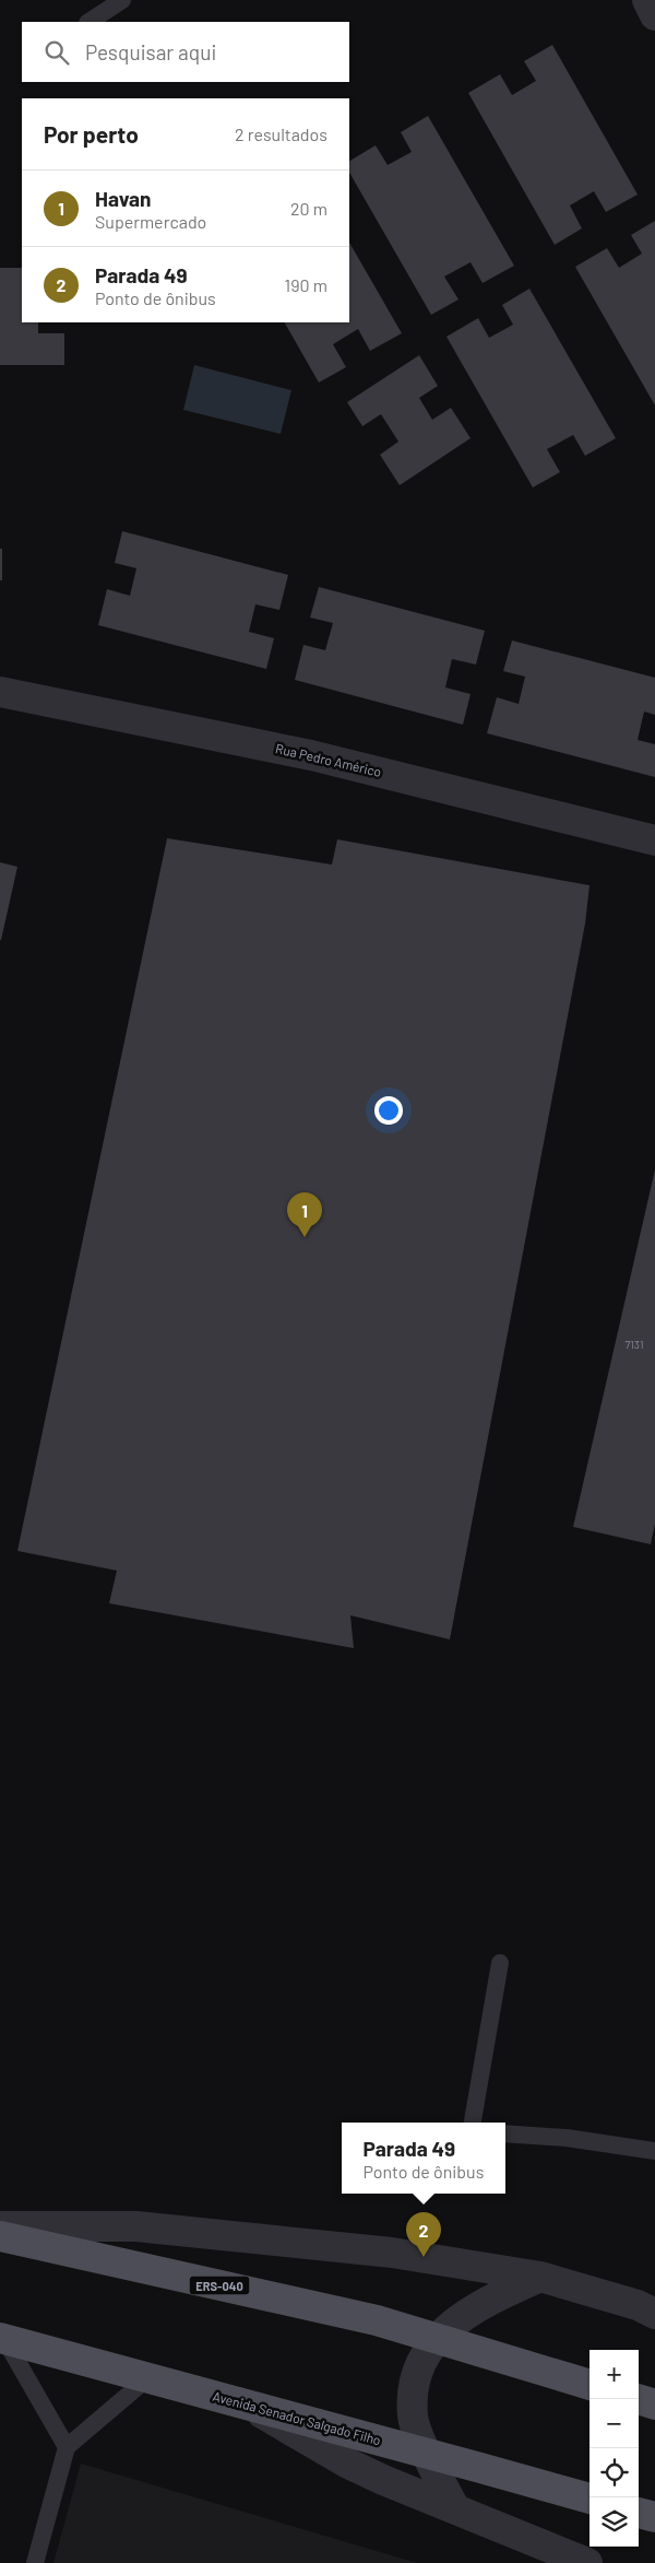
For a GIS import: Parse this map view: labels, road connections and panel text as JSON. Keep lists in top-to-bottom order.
{
  "streets": {
    "main road": ["ERS-040", "Avenida Senador Salgado Filho"],
    "street": ["Rua Pedro Américo"]
  },
  "house_numbers": ["7131"],
  "page": {
    "search": "Pesquisar aqui",
    "heading": ["Por perto", "2 resultados"],
    "list": [
      {
        "mark": "1",
        "name": "Havan",
        "note": "Supermercado",
        "value": "20 m"
      },
      {
        "mark": "2",
        "name": "Parada 49",
        "note": "Ponto de ônibus",
        "value": "190 m"
      }
    ],
    "pins": ["1", "2"],
    "popup": ["Parada 49", "Ponto de ônibus"],
    "map_buttons": ["+", "−"]
  }
}
